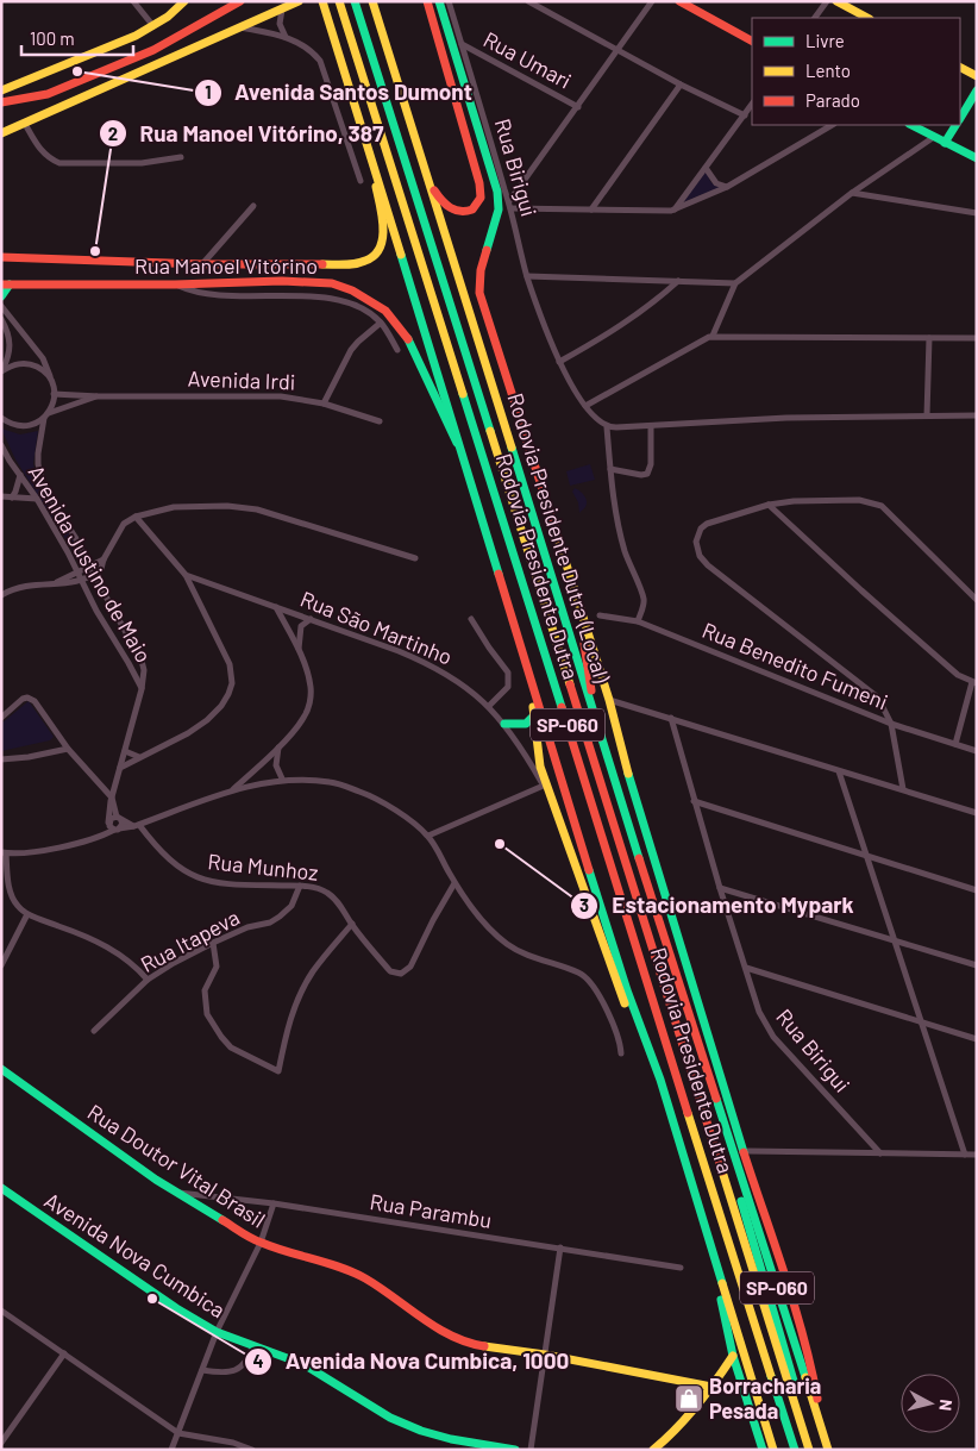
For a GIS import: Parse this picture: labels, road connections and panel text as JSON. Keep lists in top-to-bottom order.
{
  "streets": {
    "main road": [
      "Rua Manoel Vitórino",
      "Rodovia Presidente Dutra (Local)",
      "Rodovia Presidente Dutra",
      "SP-060",
      "Rua Doutor Vital Brasil",
      "Avenida Nova Cumbica"
    ],
    "street": [
      "Rua Umari",
      "Rua Birigui",
      "Avenida Irdi",
      "Avenida Justino de Maio",
      "Rua São Martinho",
      "Rua Benedito Fumeni",
      "Rua Munhoz",
      "Rua Itapeva",
      "Rua Parambu"
    ]
  },
  "crossings": [
    ["Rua Umari", "Rua Birigui"],
    ["Rua Manoel Vitórino", "Rodovia Presidente Dutra"],
    ["Avenida Irdi", "Avenida Justino de Maio"],
    ["Rodovia Presidente Dutra (Local)", "SP-060"],
    ["Rua Munhoz", "Rua Itapeva"],
    ["Rua Doutor Vital Brasil", "Rua Parambu"]
  ],
  "places": {
    "other": [
      "Avenida Santos Dumont",
      "Rua Manoel Vitórino, 387",
      "Estacionamento Mypark",
      "Avenida Nova Cumbica, 1000"
    ],
    "shop": ["Borracharia Pesada"]
  },
  "legend": ["Livre", "Lento", "Parado"],
  "scale_bar": "100 m",
  "north": "right"
}
